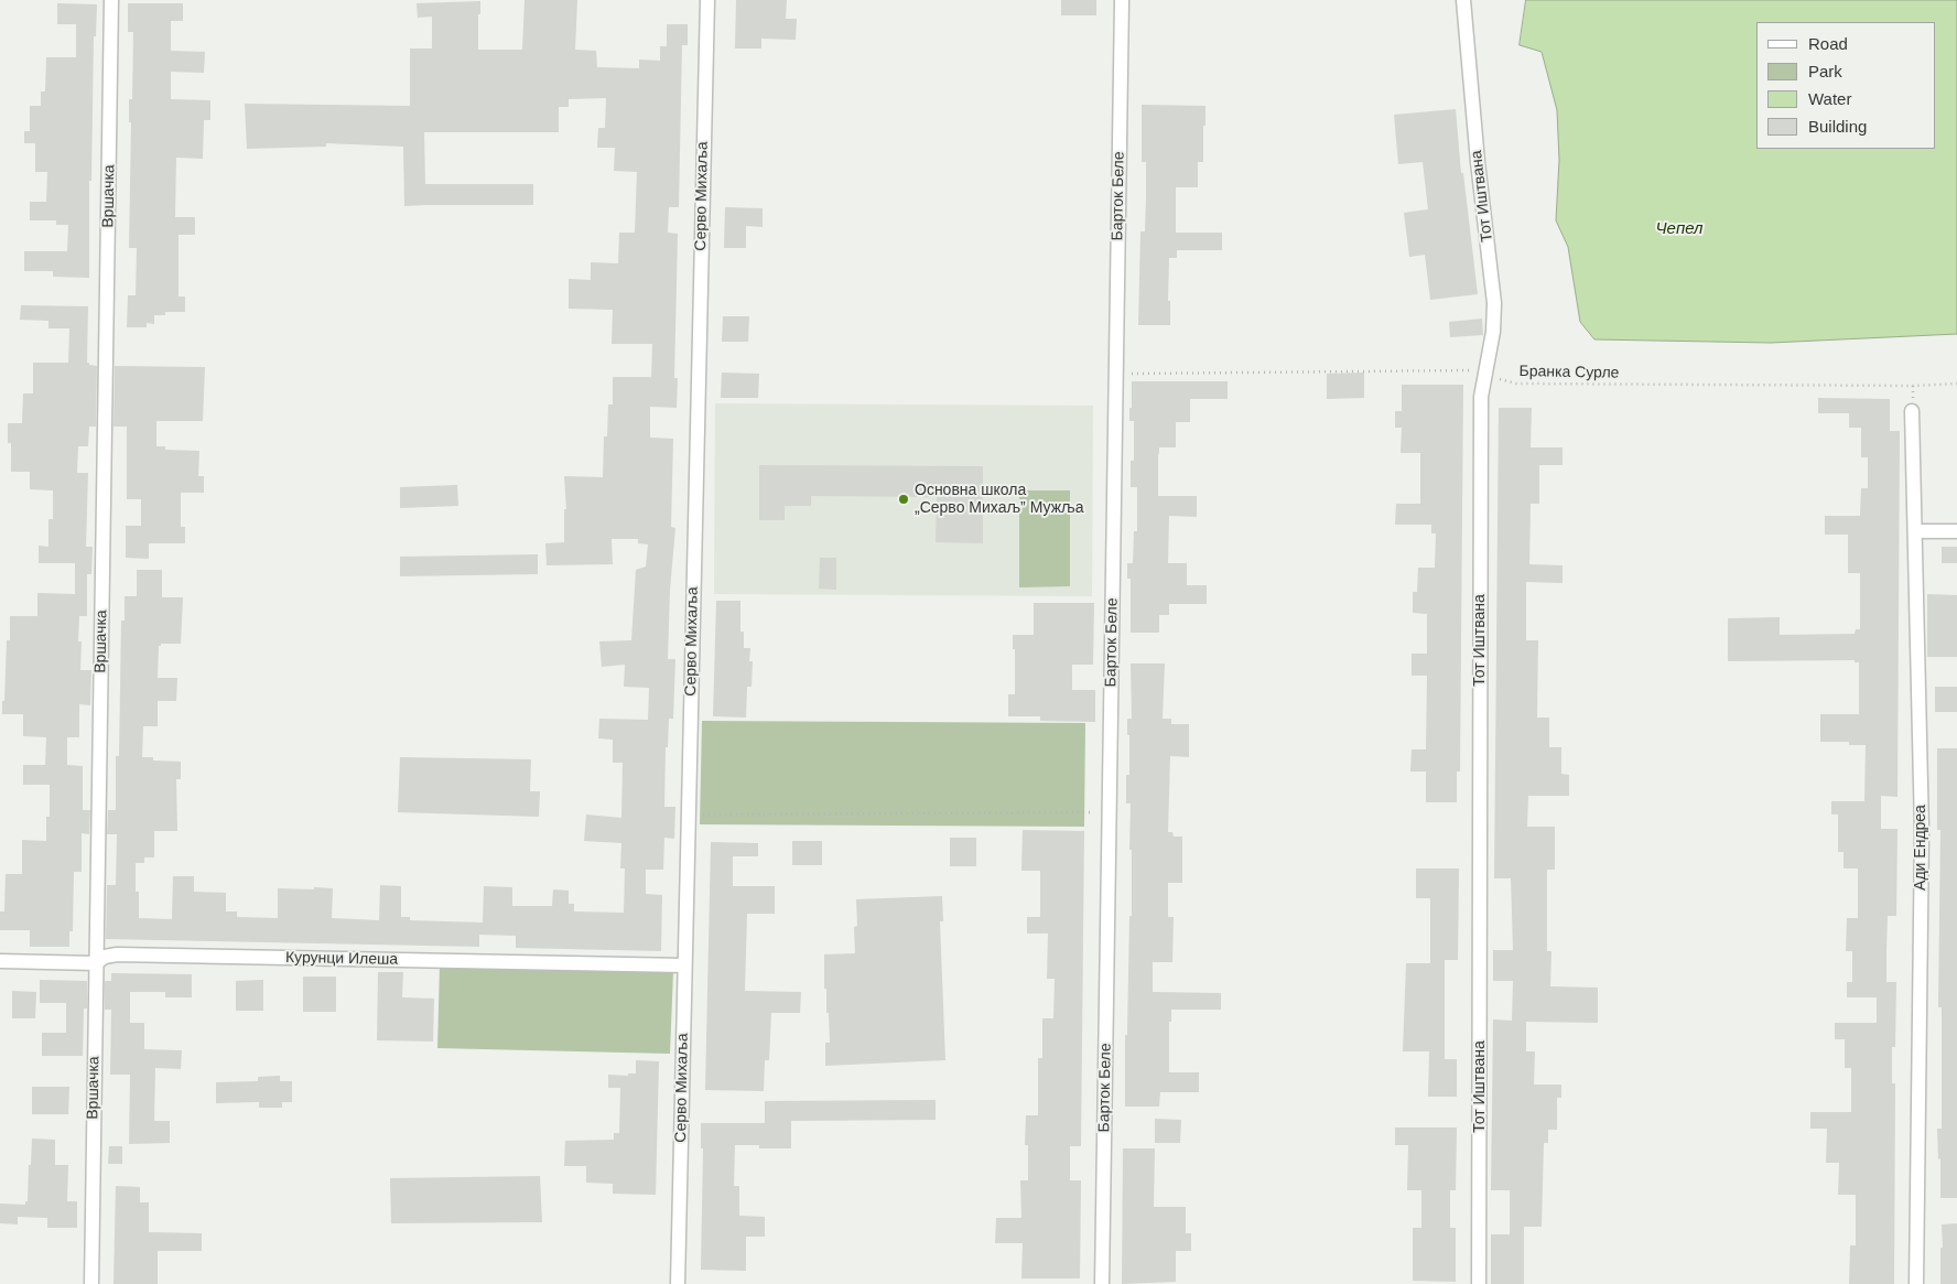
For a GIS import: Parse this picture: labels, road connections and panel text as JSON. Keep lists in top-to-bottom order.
{
  "streets": {
    "street": [
      "Вршачка",
      "Серво Михаља",
      "Барток Беле",
      "Тот Иштвана",
      "Ади Ендреа",
      "Курунци Илеша"
    ],
    "path": ["Бранка Сурле"]
  },
  "crossings": [
    ["Вршачка", "Курунци Илеша"],
    ["Серво Михаља", "Курунци Илеша"],
    ["Барток Беле", "Бранка Сурле"],
    ["Тот Иштвана", "Бранка Сурле"]
  ],
  "water": ["Чепел"],
  "places": ["Основна школа „Серво Михаљ” Мужља"],
  "legend": [
    "Road",
    "Park",
    "Water",
    "Building"
  ]
}
